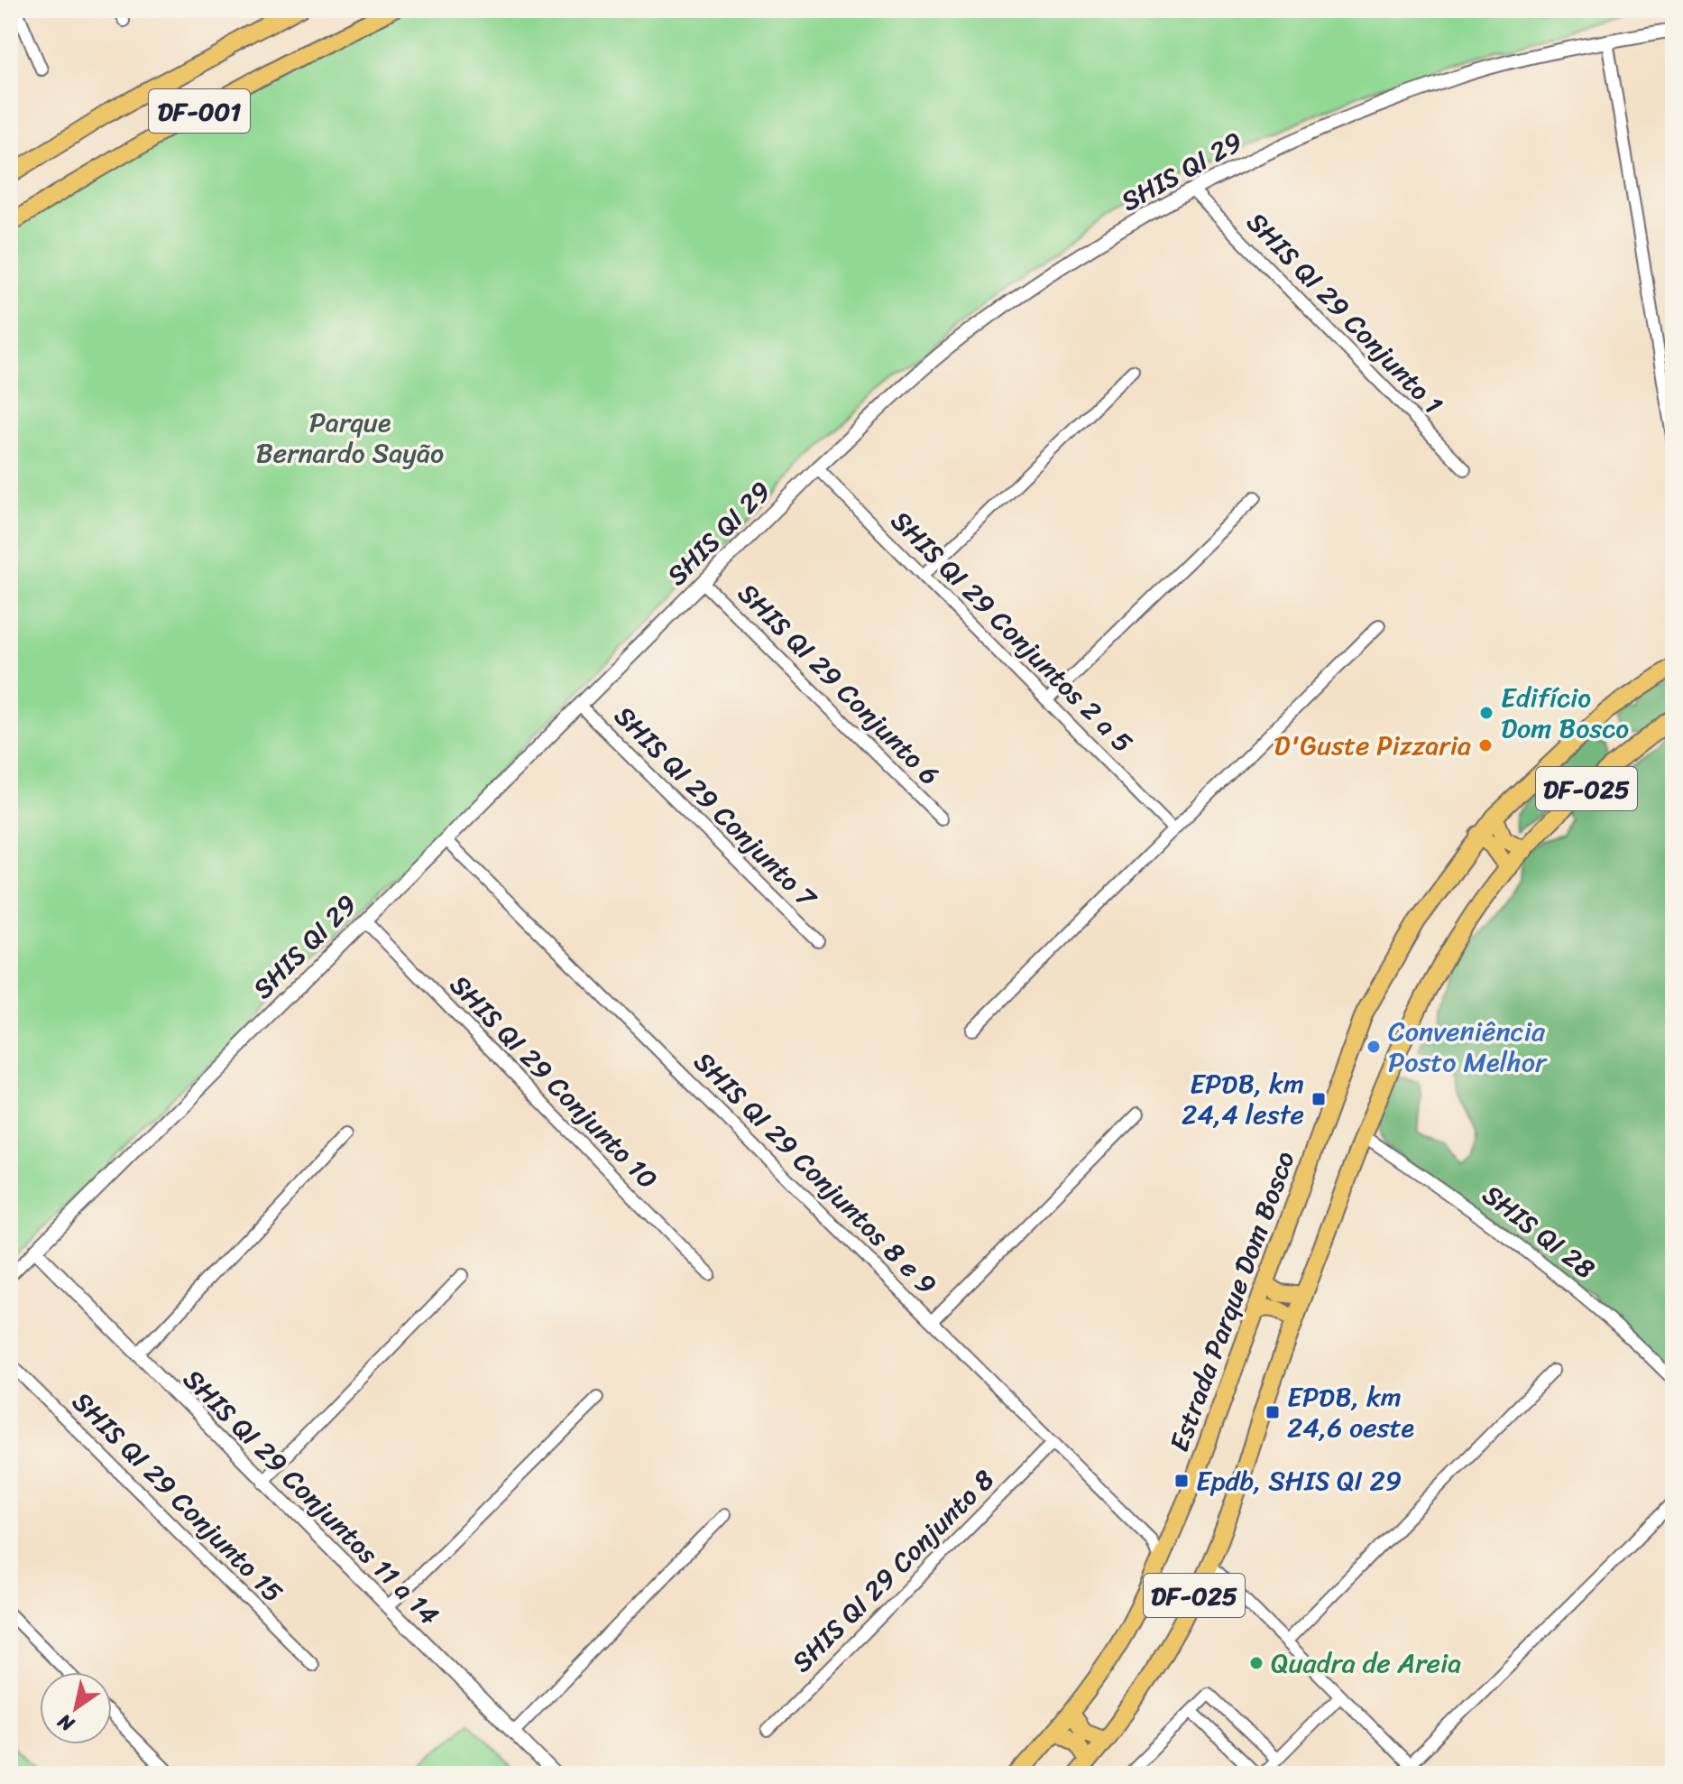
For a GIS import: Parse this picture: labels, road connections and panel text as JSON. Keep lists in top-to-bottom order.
{
  "streets": {
    "main road": ["DF-001", "DF-025", "Estrada Parque Dom Bosco"],
    "street": [
      "SHIS QI 29",
      "SHIS QI 29 Conjunto 1",
      "SHIS QI 29 Conjuntos 2 a 5",
      "SHIS QI 29 Conjunto 6",
      "SHIS QI 29 Conjunto 7",
      "SHIS QI 29 Conjunto 10",
      "SHIS QI 29 Conjuntos 8 e 9",
      "SHIS QI 28",
      "SHIS QI 29 Conjunto 15",
      "SHIS QI 29 Conjuntos 11 a 14",
      "SHIS QI 29 Conjunto 8"
    ]
  },
  "crossings": [
    ["SHIS QI 29", "SHIS QI 29 Conjunto 1"],
    ["SHIS QI 29", "SHIS QI 29 Conjuntos 2 a 5"],
    ["SHIS QI 29", "SHIS QI 29 Conjunto 6"],
    ["SHIS QI 29", "SHIS QI 29 Conjunto 7"],
    ["SHIS QI 29", "SHIS QI 29 Conjunto 10"],
    ["SHIS QI 29", "SHIS QI 29 Conjuntos 8 e 9"],
    ["SHIS QI 29", "SHIS QI 29 Conjuntos 11 a 14"],
    ["DF-025", "SHIS QI 28"],
    ["SHIS QI 29 Conjuntos 8 e 9", "Estrada Parque Dom Bosco"],
    ["SHIS QI 29 Conjuntos 8 e 9", "SHIS QI 29 Conjunto 8"]
  ],
  "parks": ["Parque Bernardo Sayão"],
  "places": {
    "other": [
      "Edifício Dom Bosco",
      "D'Guste Pizzaria",
      "Conveniência Posto Melhor",
      "Quadra de Areia"
    ],
    "transit": ["EPDB, km 24,4 leste", "EPDB, km 24,6 oeste", "Epdb, SHIS QI 29"]
  },
  "north": "bottom left"
}
